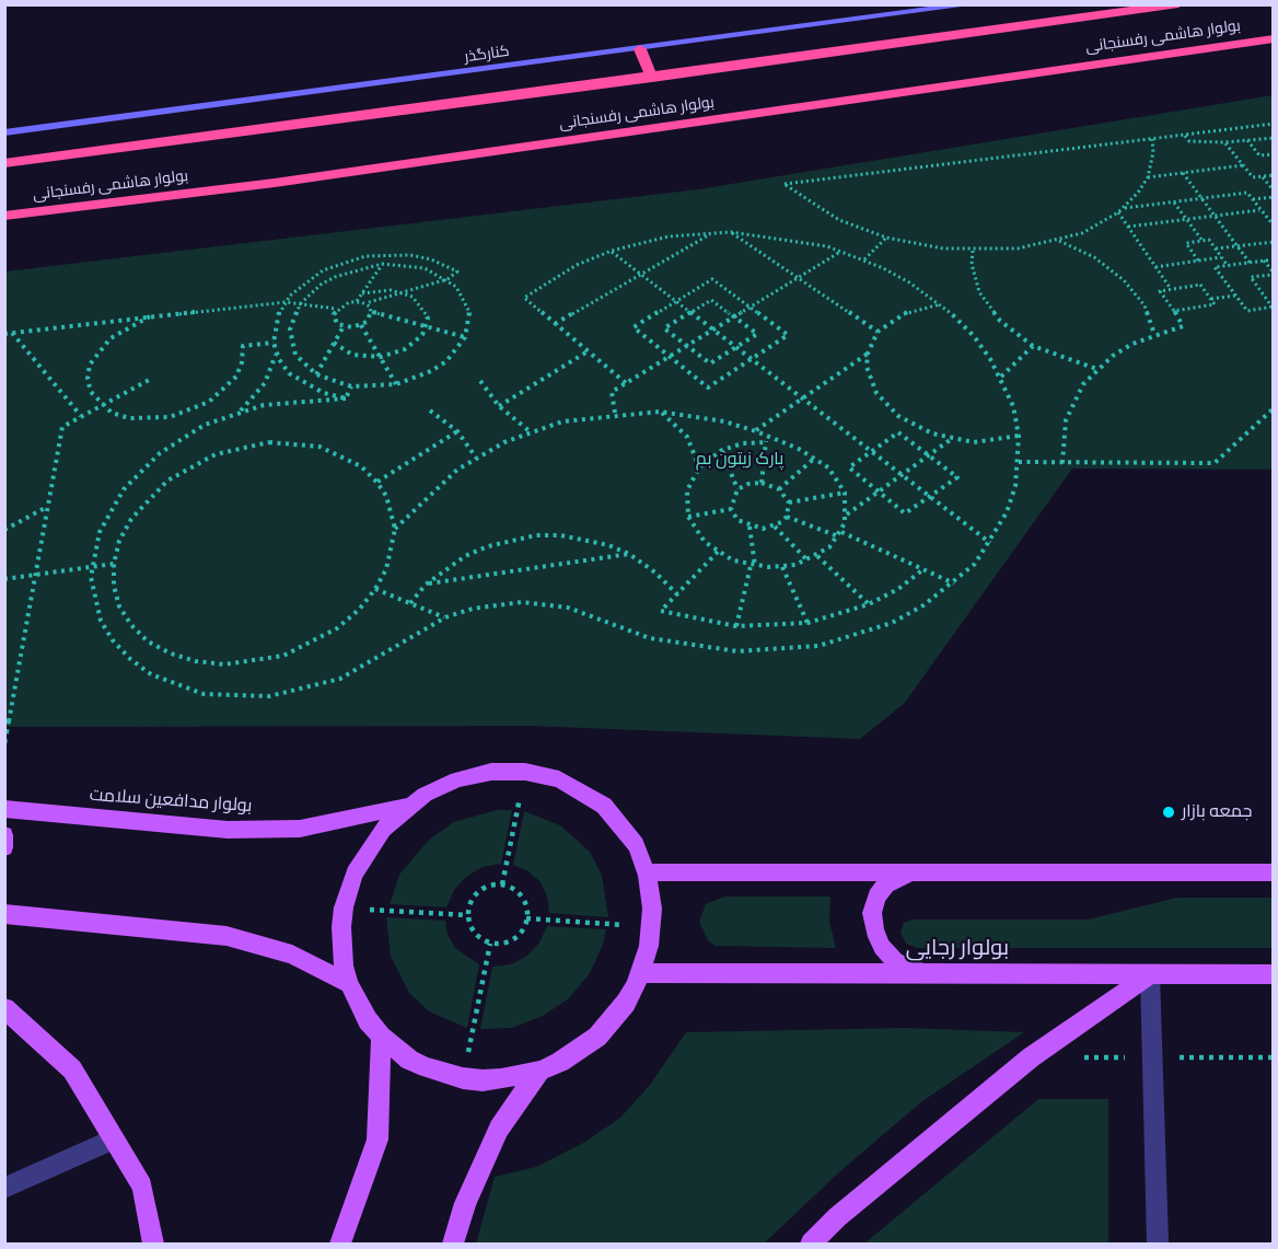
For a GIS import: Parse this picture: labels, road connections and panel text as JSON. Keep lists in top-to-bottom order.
{
  "streets": {
    "highway": ["بولوار هاشمی رفسنجانی"],
    "main road": ["بولوار مدافعین سلامت", "بولوار رجایی"],
    "street": ["کنارگذر"]
  },
  "parks": ["پارک زیتون بم"],
  "places": ["جمعه بازار"]
}
